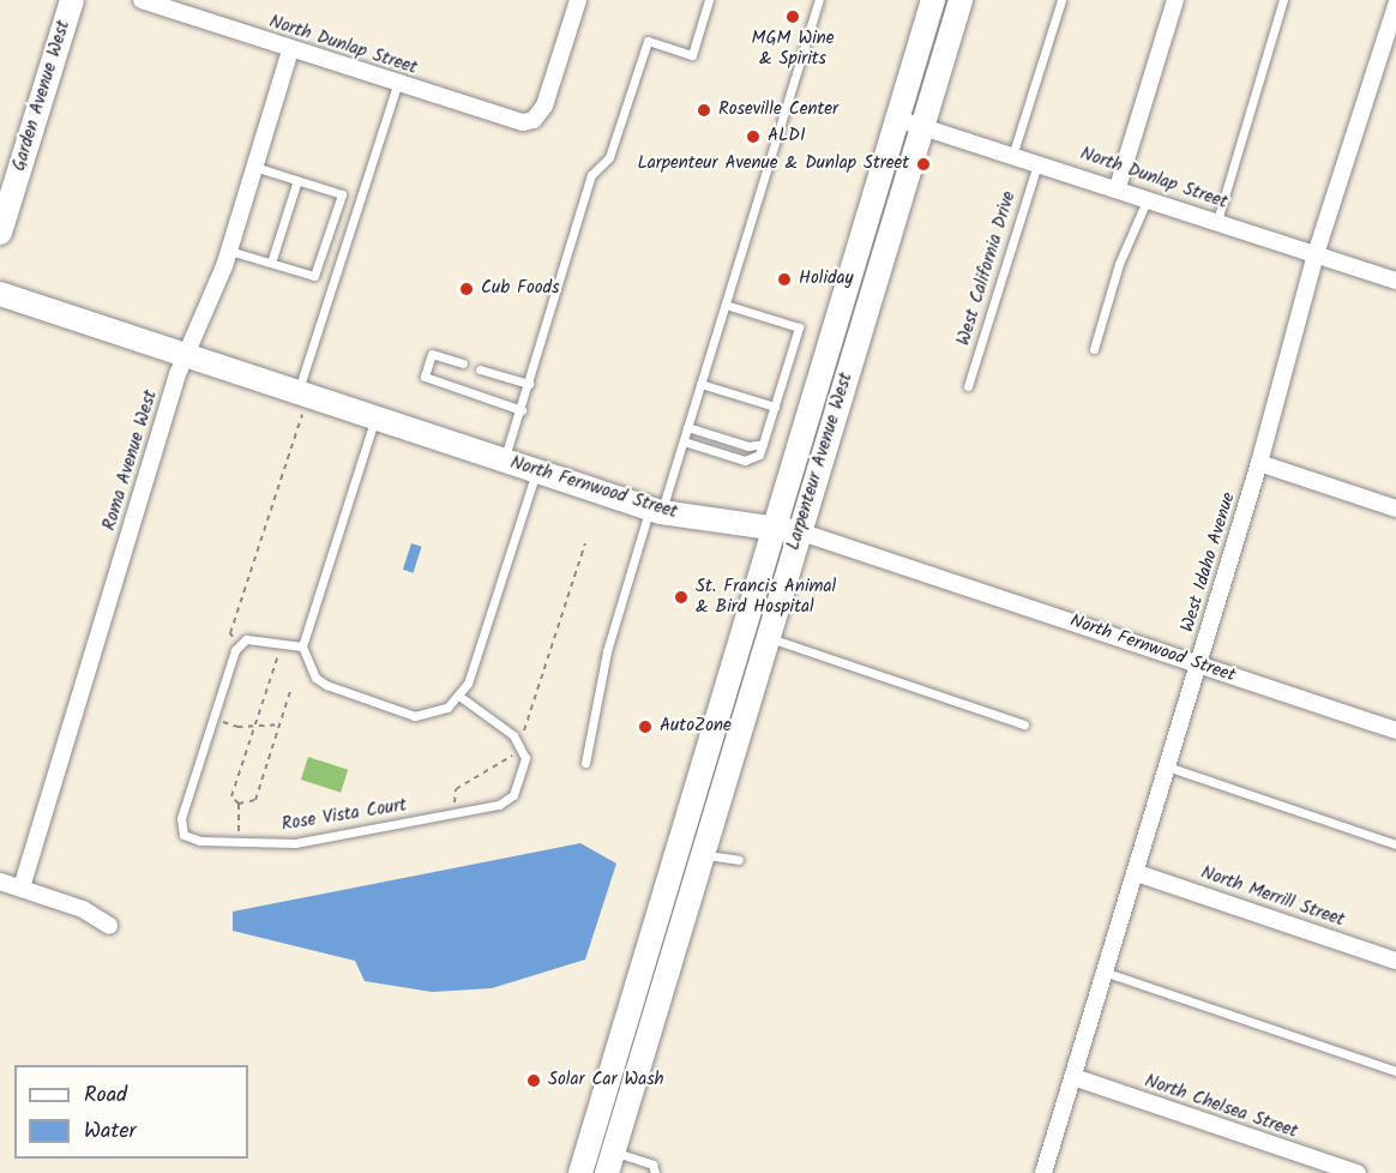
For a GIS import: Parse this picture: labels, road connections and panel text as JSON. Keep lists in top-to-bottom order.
{
  "streets": {
    "main road": ["Garden Avenue West", "Larpenteur Avenue West", "North Fernwood Street"],
    "street": [
      "North Dunlap Street",
      "Roma Avenue West",
      "West Idaho Avenue",
      "North Merrill Street",
      "North Chelsea Street"
    ],
    "lane": ["West California Drive", "Rose Vista Court"]
  },
  "crossings": [
    ["North Dunlap Street", "West California Drive"],
    ["North Dunlap Street", "Roma Avenue West"],
    ["North Dunlap Street", "Larpenteur Avenue West"],
    ["North Dunlap Street", "West Idaho Avenue"],
    ["Roma Avenue West", "North Fernwood Street"],
    ["Larpenteur Avenue West", "North Fernwood Street"],
    ["North Fernwood Street", "West Idaho Avenue"],
    ["West Idaho Avenue", "North Merrill Street"],
    ["West Idaho Avenue", "North Chelsea Street"]
  ],
  "places": [
    "MGM Wine & Spirits",
    "Roseville Center",
    "ALDI",
    "Larpenteur Avenue & Dunlap Street",
    "Holiday",
    "Cub Foods",
    "St. Francis Animal & Bird Hospital",
    "AutoZone",
    "Solar Car Wash"
  ],
  "legend": ["Road", "Water"]
}
